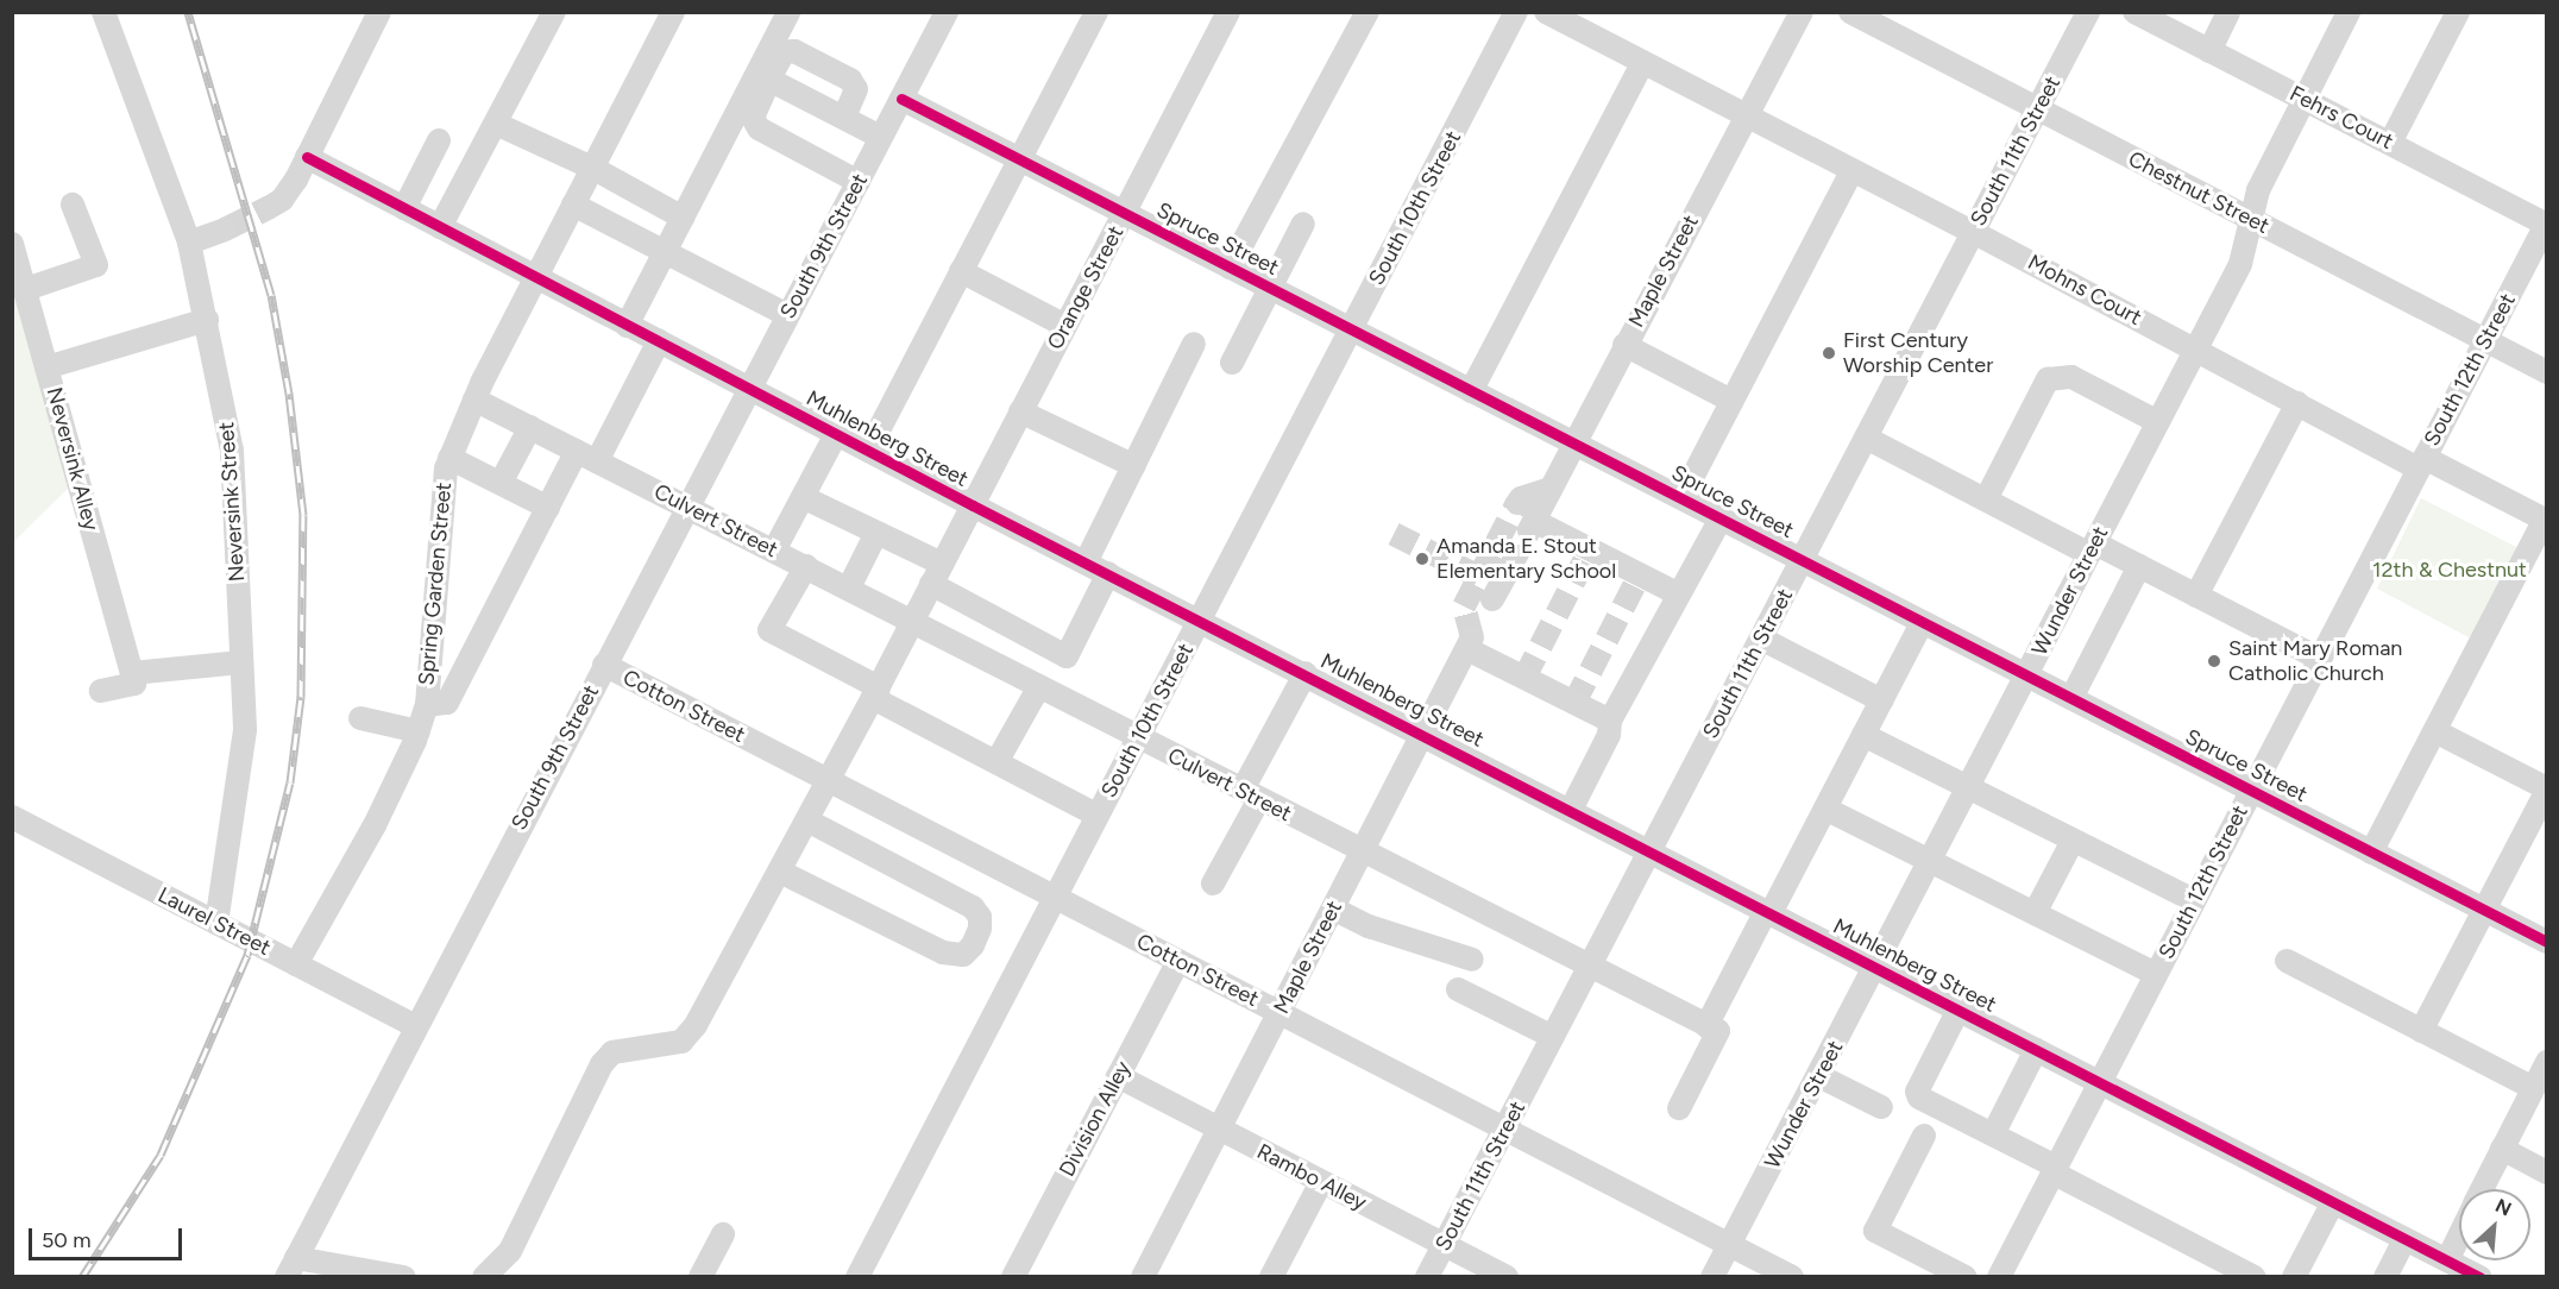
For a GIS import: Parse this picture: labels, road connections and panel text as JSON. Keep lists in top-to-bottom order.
{
  "streets": {
    "street": [
      "Fehrs Court",
      "South 11th Street",
      "Chestnut Street",
      "South 10th Street",
      "Spruce Street",
      "South 9th Street",
      "Maple Street",
      "Orange Street",
      "Mohns Court",
      "South 12th Street",
      "Muhlenberg Street",
      "Neversink Alley",
      "Neversink Street",
      "Culvert Street",
      "Spring Garden Street",
      "Wunder Street",
      "Cotton Street",
      "Laurel Street",
      "Division Alley",
      "Rambo Alley"
    ]
  },
  "crossings": [
    ["Fehrs Court", "South 12th Street"],
    ["Fehrs Court", "Wunder Street"],
    ["South 11th Street", "Chestnut Street"],
    ["South 11th Street", "Spruce Street"],
    ["South 11th Street", "Mohns Court"],
    ["South 11th Street", "Muhlenberg Street"],
    ["South 11th Street", "Culvert Street"],
    ["South 11th Street", "Cotton Street"],
    ["South 11th Street", "Rambo Alley"],
    ["Chestnut Street", "South 12th Street"],
    ["Chestnut Street", "Wunder Street"],
    ["South 10th Street", "Spruce Street"],
    ["South 10th Street", "Muhlenberg Street"],
    ["South 10th Street", "Culvert Street"],
    ["South 10th Street", "Cotton Street"],
    ["Spruce Street", "South 9th Street"],
    ["Spruce Street", "Maple Street"],
    ["Spruce Street", "Orange Street"],
    ["Spruce Street", "South 12th Street"],
    ["Spruce Street", "Wunder Street"],
    ["South 9th Street", "Muhlenberg Street"],
    ["South 9th Street", "Culvert Street"],
    ["South 9th Street", "Cotton Street"],
    ["South 9th Street", "Laurel Street"],
    ["Maple Street", "Mohns Court"],
    ["Maple Street", "Muhlenberg Street"],
    ["Maple Street", "Culvert Street"],
    ["Maple Street", "Cotton Street"],
    ["Maple Street", "Rambo Alley"],
    ["Orange Street", "Muhlenberg Street"],
    ["Orange Street", "Culvert Street"],
    ["Orange Street", "Cotton Street"],
    ["Mohns Court", "South 12th Street"],
    ["Mohns Court", "Wunder Street"],
    ["South 12th Street", "Muhlenberg Street"],
    ["Muhlenberg Street", "Spring Garden Street"],
    ["Muhlenberg Street", "Wunder Street"],
    ["Neversink Street", "Laurel Street"],
    ["Culvert Street", "Spring Garden Street"],
    ["Spring Garden Street", "Laurel Street"],
    ["Wunder Street", "Cotton Street"],
    ["Cotton Street", "Division Alley"],
    ["Division Alley", "Rambo Alley"]
  ],
  "parks": ["12th & Chestnut"],
  "places": ["First Century Worship Center", "Amanda E. Stout Elementary School", "Saint Mary Roman Catholic Church"],
  "scale_bar": "50 m",
  "north": "top right"
}
